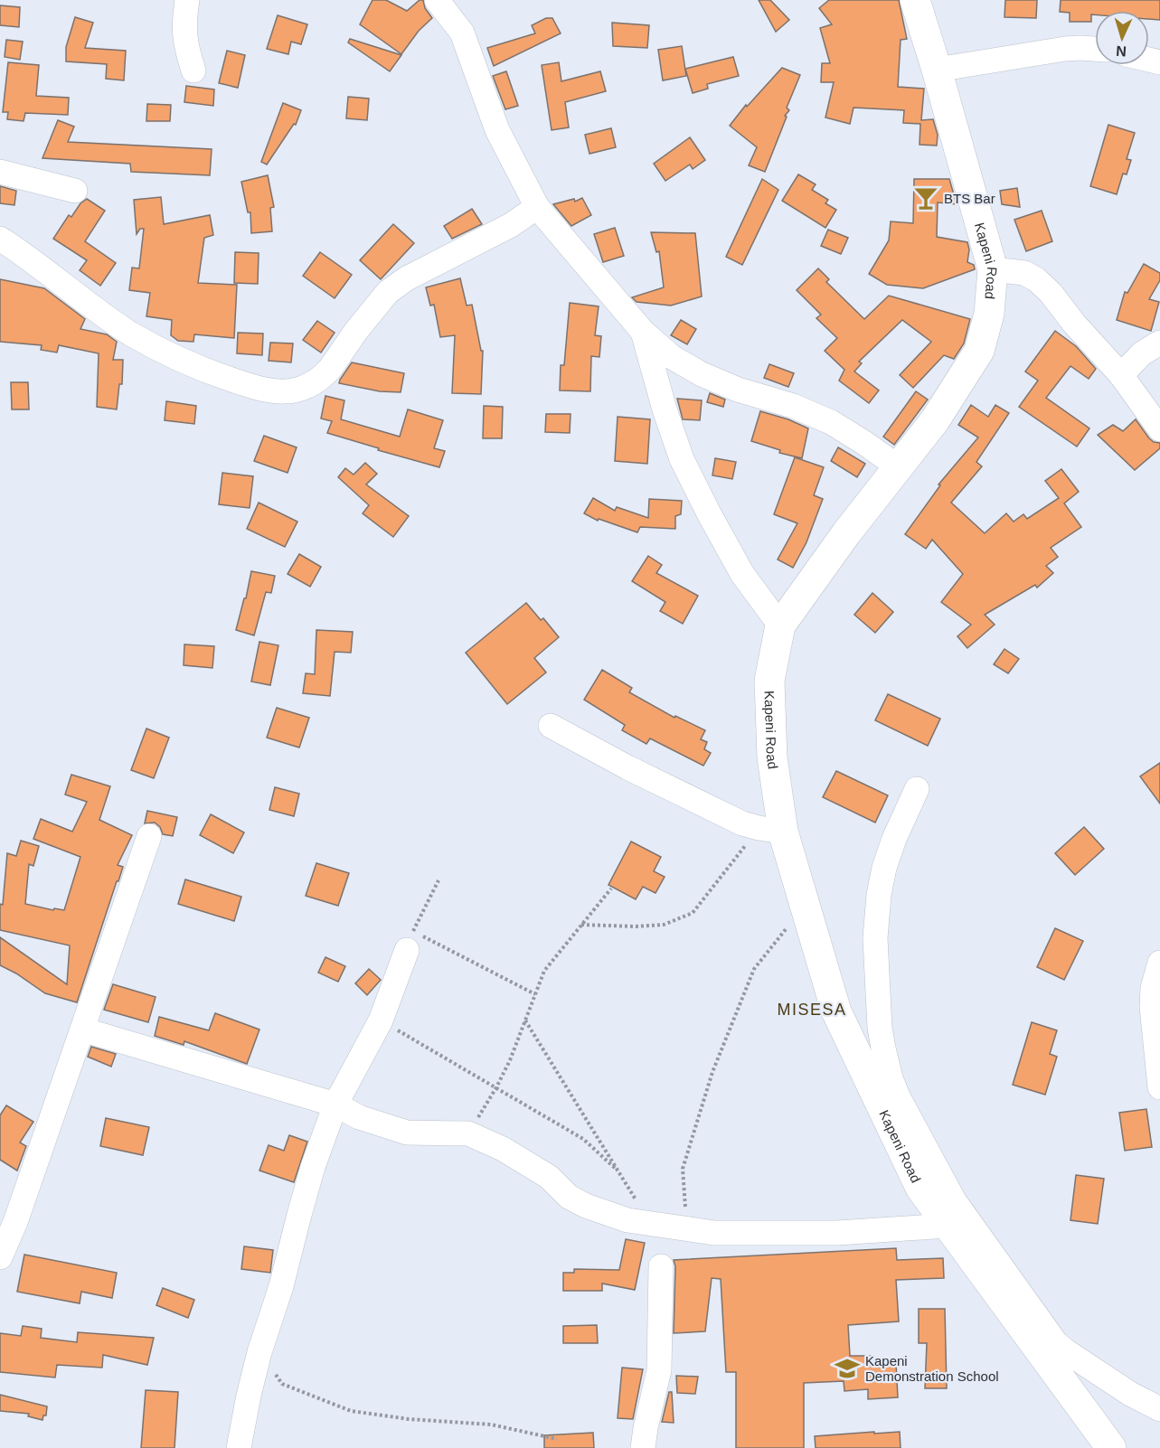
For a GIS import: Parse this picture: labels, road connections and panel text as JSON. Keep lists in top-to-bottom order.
{
  "streets": {
    "main road": ["Kapeni Road"]
  },
  "districts": ["MISESA"],
  "places": {
    "bar": ["BTS Bar"],
    "school or university": ["Kapeni Demonstration School"]
  },
  "north": "bottom"
}
